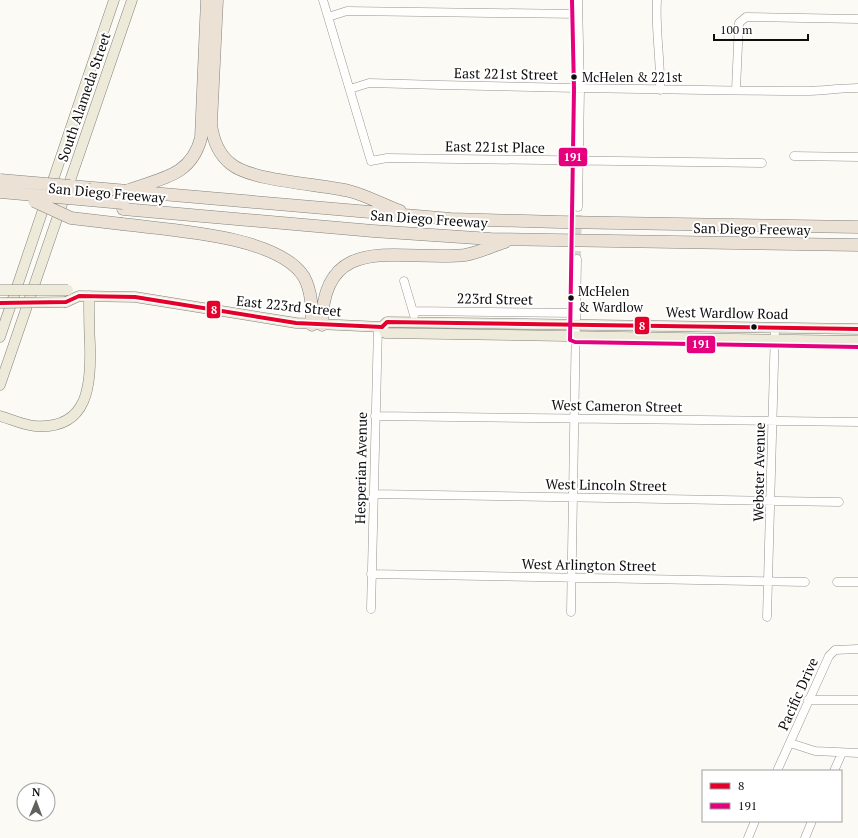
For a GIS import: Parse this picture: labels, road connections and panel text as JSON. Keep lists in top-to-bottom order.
{
  "streets": {
    "highway": ["San Diego Freeway"],
    "main road": ["South Alameda Street", "East 223rd Street", "West Wardlow Road"],
    "street": [
      "East 221st Street",
      "East 221st Place",
      "223rd Street",
      "West Cameron Street",
      "Hesperian Avenue",
      "Webster Avenue",
      "West Lincoln Street",
      "West Arlington Street",
      "Pacific Drive"
    ]
  },
  "crossings": [
    ["East 221st Street", "East 221st Place"],
    ["East 223rd Street", "West Wardlow Road"],
    ["East 223rd Street", "Hesperian Avenue"],
    ["West Wardlow Road", "Hesperian Avenue"],
    ["West Wardlow Road", "Webster Avenue"],
    ["West Cameron Street", "Hesperian Avenue"],
    ["West Cameron Street", "Webster Avenue"],
    ["Hesperian Avenue", "West Lincoln Street"],
    ["Hesperian Avenue", "West Arlington Street"],
    ["Webster Avenue", "West Lincoln Street"],
    ["Webster Avenue", "West Arlington Street"]
  ],
  "places": ["McHelen & 221st", "McHelen & Wardlow"],
  "lines": ["transit line 191", "transit line 8"],
  "legend": ["8", "191"],
  "scale_bar": "100 m",
  "north": "top"
}
